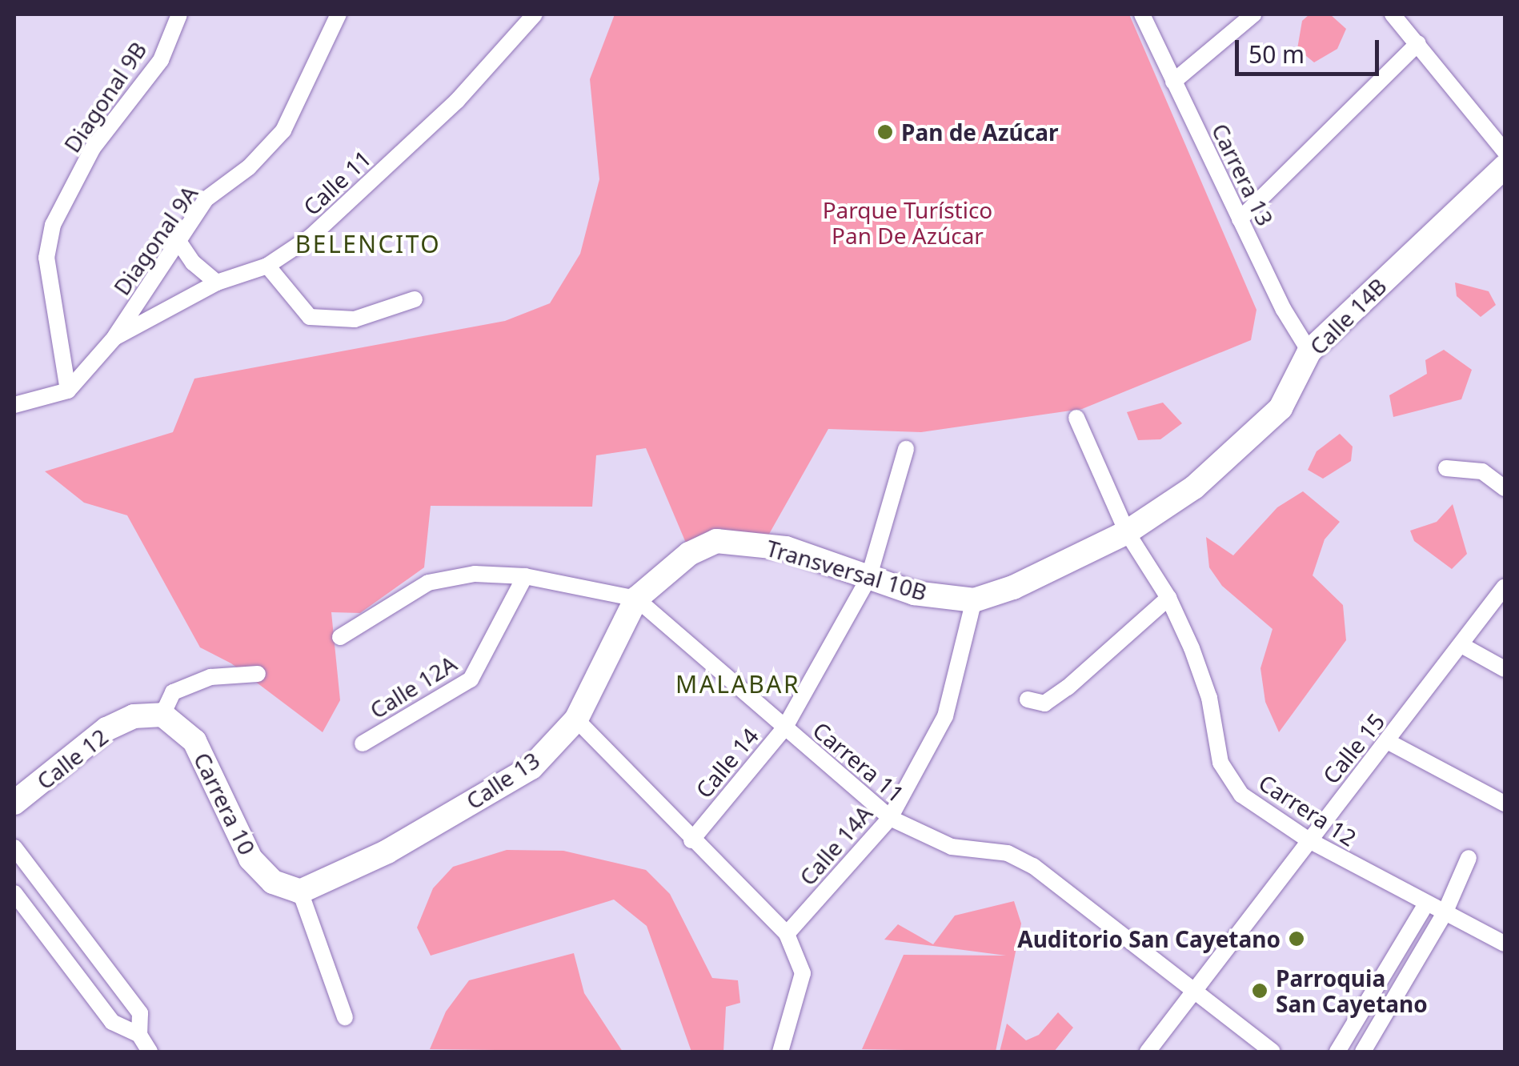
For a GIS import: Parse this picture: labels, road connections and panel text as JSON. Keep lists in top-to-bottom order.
{
  "streets": {
    "street": [
      "Diagonal 9B",
      "Carrera 13",
      "Calle 11",
      "Diagonal 9A",
      "Calle 14B",
      "Transversal 10B",
      "Calle 12A",
      "Calle 15",
      "Calle 12",
      "Carrera 11",
      "Calle 14",
      "Calle 13",
      "Carrera 10",
      "Carrera 12",
      "Calle 14A"
    ]
  },
  "crossings": [
    ["Diagonal 9B", "Calle 11"],
    ["Carrera 13", "Calle 14B"],
    ["Calle 11", "Diagonal 9A"],
    ["Calle 14B", "Carrera 12"],
    ["Transversal 10B", "Carrera 11"],
    ["Transversal 10B", "Calle 14"],
    ["Transversal 10B", "Calle 13"],
    ["Transversal 10B", "Calle 14A"],
    ["Calle 15", "Carrera 11"],
    ["Calle 15", "Carrera 12"],
    ["Calle 12", "Carrera 10"],
    ["Carrera 11", "Calle 14"],
    ["Carrera 11", "Calle 13"],
    ["Carrera 11", "Calle 14A"],
    ["Calle 13", "Carrera 10"]
  ],
  "districts": ["BELENCITO", "MALABAR"],
  "parks": ["Parque Turístico Pan De Azúcar"],
  "places": ["Pan de Azúcar", "Auditorio San Cayetano", "Parroquia San Cayetano"],
  "scale_bar": "50 m"
}
